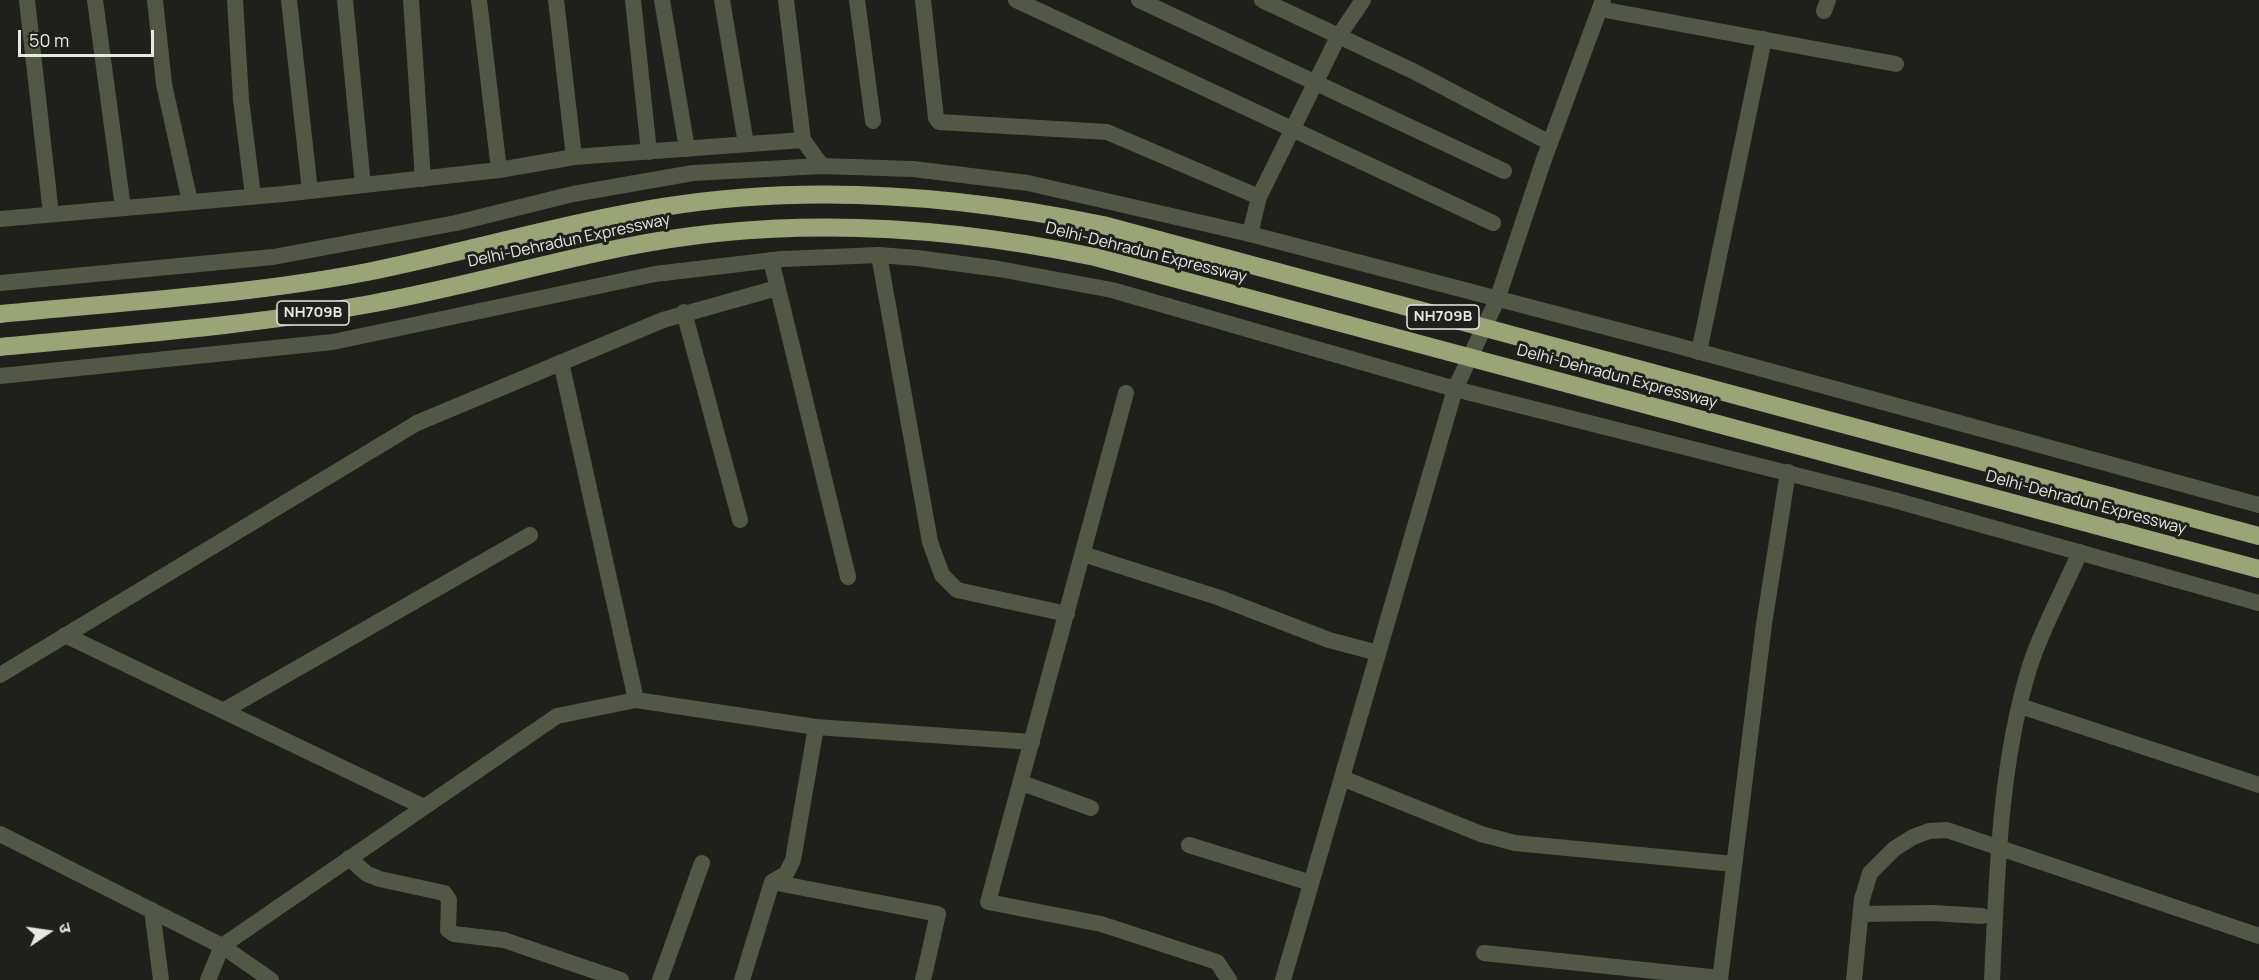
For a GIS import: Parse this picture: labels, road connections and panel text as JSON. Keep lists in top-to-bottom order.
{
  "streets": {
    "highway": ["Delhi-Dehradun Expressway", "NH709B"]
  },
  "scale_bar": "50 m",
  "north": "right"
}
